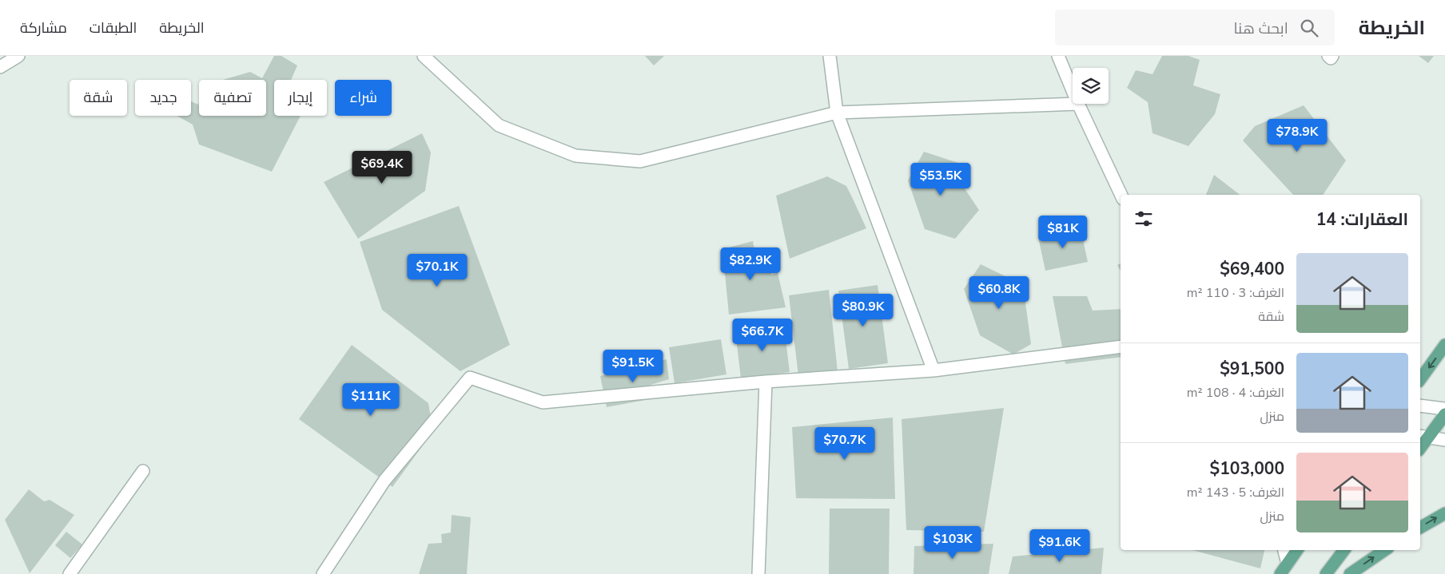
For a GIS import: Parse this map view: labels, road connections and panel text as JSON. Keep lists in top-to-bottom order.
{
  "page": {
    "header": "الخريطة",
    "search": "ابحث هنا",
    "nav": ["الخريطة", "الطبقات", "مشاركة"],
    "chip": [
      "شراء",
      "إيجار",
      "تصفية",
      "جديد",
      "شقة"
    ],
    "price": [
      "$78.9K",
      "$69.4K",
      "$53.5K",
      "$81K",
      "$82.9K",
      "$70.1K",
      "$60.8K",
      "$80.9K",
      "$66.7K",
      "$91.5K",
      "$111K",
      "$70.7K",
      "$103K",
      "$91.6K"
    ],
    "heading": "العقارات: 14",
    "list": [
      {
        "name": "$69,400",
        "note": "الغرف: 3 · 110 m² · شقة"
      },
      {
        "name": "$91,500",
        "note": "الغرف: 4 · 108 m² · منزل"
      },
      {
        "name": "$103,000",
        "note": "الغرف: 5 · 143 m² · منزل"
      }
    ]
  }
}
